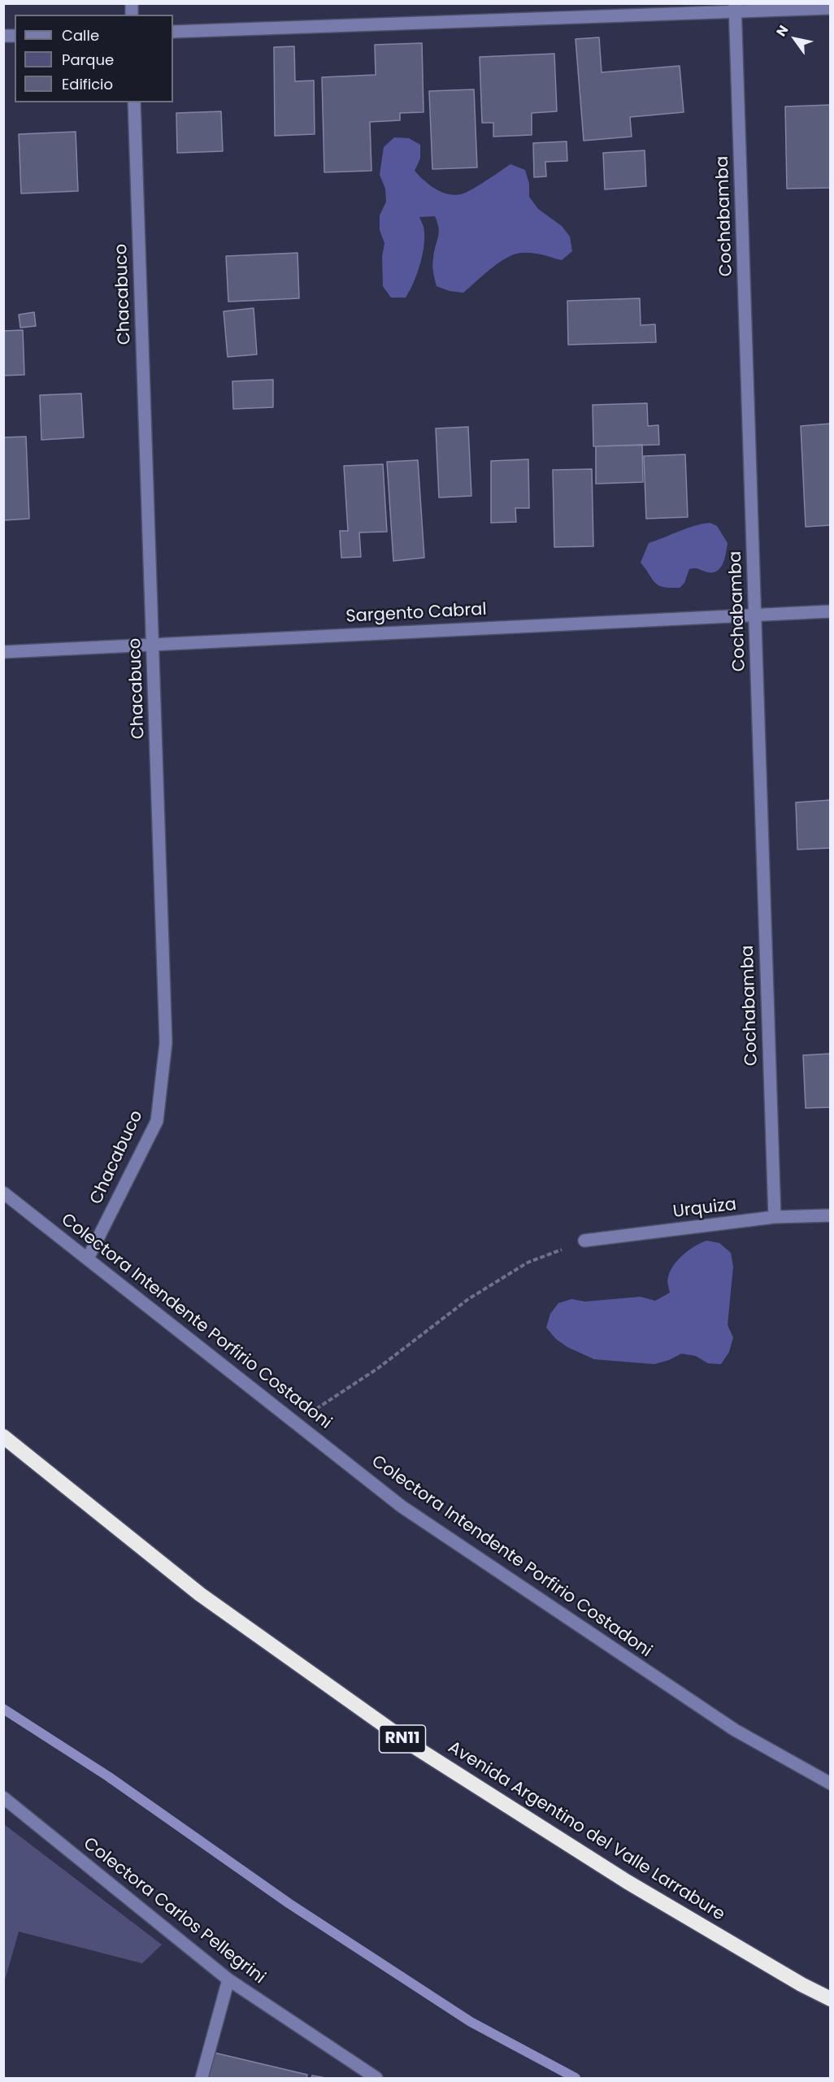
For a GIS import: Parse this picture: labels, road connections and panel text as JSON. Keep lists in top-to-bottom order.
{
  "streets": {
    "highway": ["RN11", "Avenida Argentino del Valle Larrabure"],
    "street": [
      "Cochabamba",
      "Chacabuco",
      "Sargento Cabral",
      "Urquiza",
      "Colectora Intendente Porfirio Costadoni",
      "Colectora Carlos Pellegrini"
    ]
  },
  "crossings": [
    ["Cochabamba", "Sargento Cabral"],
    ["Cochabamba", "Urquiza"],
    ["Chacabuco", "Sargento Cabral"],
    ["Chacabuco", "Colectora Intendente Porfirio Costadoni"]
  ],
  "legend": ["Calle", "Parque", "Edificio"],
  "north": "top left"
}
